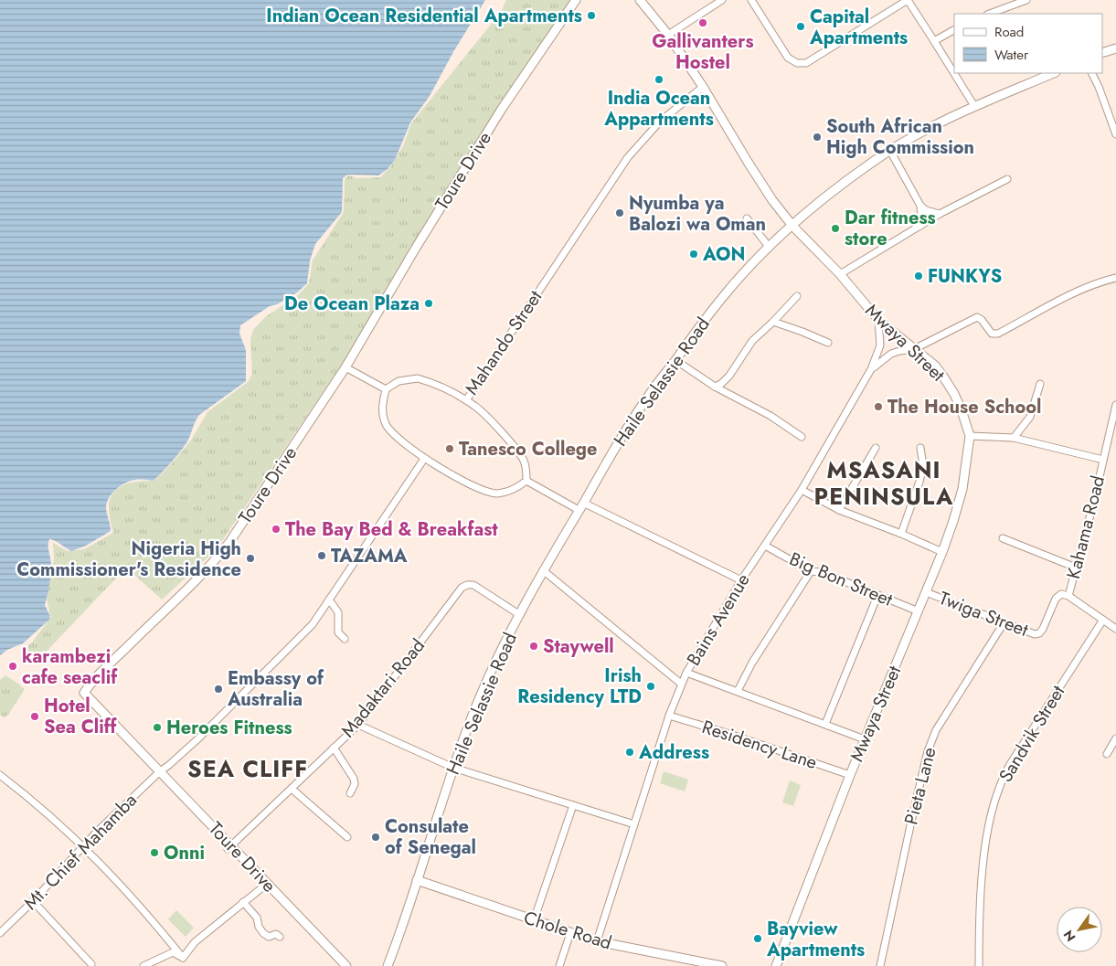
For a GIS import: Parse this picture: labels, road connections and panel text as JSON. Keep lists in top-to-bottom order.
{
  "streets": {
    "street": [
      "Toure Drive",
      "Mahando Street",
      "Mwaya Street",
      "Haile Selassie Road",
      "Kahama Road",
      "Big Bon Street",
      "Twiga Street",
      "Bains Avenue",
      "Madaktari Road",
      "Sandvik Street",
      "Residency Lane",
      "Pieta Lane",
      "Mt. Chief Mahamba",
      "Chole Road"
    ]
  },
  "crossings": [
    ["Toure Drive", "Madaktari Road"],
    ["Toure Drive", "Mt. Chief Mahamba"],
    ["Mahando Street", "Mwaya Street"],
    ["Mwaya Street", "Haile Selassie Road"],
    ["Mwaya Street", "Big Bon Street"],
    ["Mwaya Street", "Twiga Street"],
    ["Mwaya Street", "Bains Avenue"],
    ["Mwaya Street", "Residency Lane"],
    ["Haile Selassie Road", "Madaktari Road"],
    ["Haile Selassie Road", "Chole Road"],
    ["Kahama Road", "Twiga Street"],
    ["Big Bon Street", "Bains Avenue"],
    ["Twiga Street", "Pieta Lane"],
    ["Bains Avenue", "Residency Lane"],
    ["Bains Avenue", "Chole Road"]
  ],
  "districts": ["MSASANI PENINSULA", "SEA CLIFF"],
  "places": [
    "Indian Ocean Residential Apartments",
    "Gallivanters Hostel",
    "Capital Apartments",
    "India Ocean Appartments",
    "South African High Commission",
    "Nyumba ya Balozi wa Oman",
    "Dar fitness store",
    "AON",
    "FUNKYS",
    "De Ocean Plaza",
    "The House School",
    "Tanesco College",
    "The Bay Bed & Breakfast",
    "TAZAMA",
    "Nigeria High Commissioner's Residence",
    "Staywell",
    "karambezi cafe seaclif",
    "Irish Residency LTD",
    "Embassy of Australia",
    "Hotel Sea Cliff",
    "Heroes Fitness",
    "Address",
    "Consulate of Senegal",
    "Onni",
    "Bayview Apartments"
  ],
  "legend": ["Road", "Water"],
  "north": "bottom left"
}
